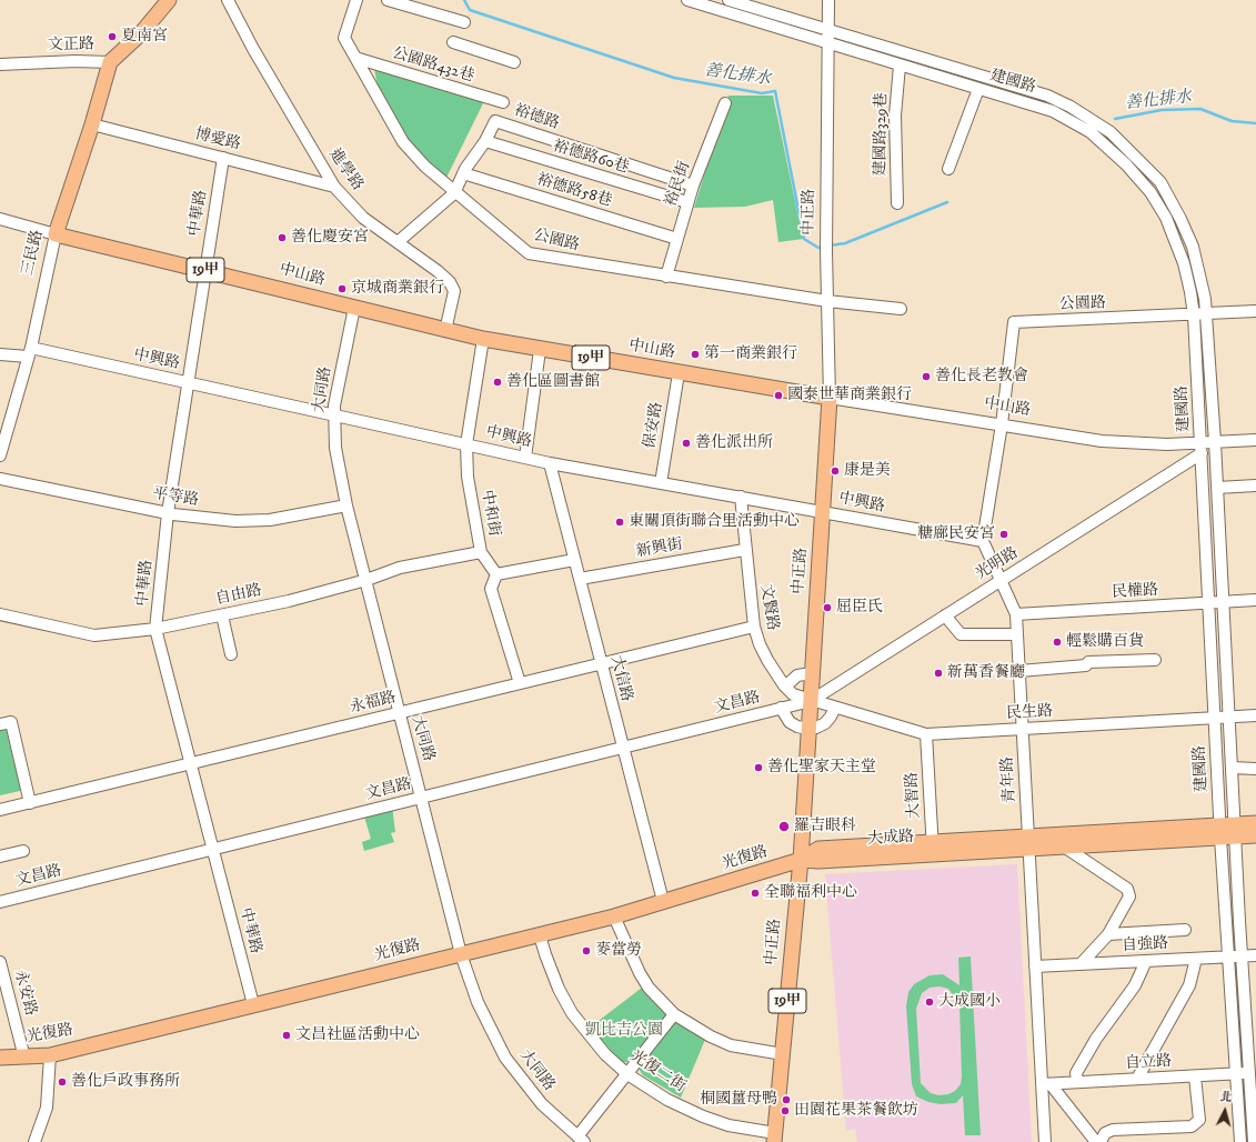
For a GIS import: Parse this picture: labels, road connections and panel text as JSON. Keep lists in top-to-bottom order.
{
  "streets": {
    "main road": [
      "文正路",
      "中正路",
      "三民路",
      "19甲",
      "中山路",
      "大成路",
      "光復路"
    ],
    "street": [
      "公園路432巷",
      "建國路",
      "裕德路",
      "建國路329巷",
      "博愛路",
      "裕德路60巷",
      "進學路",
      "裕民街",
      "裕德路58巷",
      "中華路",
      "公園路",
      "中興路",
      "大同路",
      "保安路",
      "平等路",
      "中和街",
      "新興街",
      "光明路",
      "民權路",
      "自由路",
      "文賢路",
      "大信路",
      "永福路",
      "文昌路",
      "民生路",
      "青年路",
      "大智路",
      "自強路",
      "永安路",
      "自立路",
      "光復二街"
    ]
  },
  "crossings": [
    ["文正路", "三民路"],
    ["公園路432巷", "公園路"],
    ["建國路", "建國路329巷"],
    ["建國路", "中正路"],
    ["建國路", "公園路"],
    ["建國路", "中山路"],
    ["建國路", "光明路"],
    ["建國路", "民權路"],
    ["建國路", "民生路"],
    ["建國路", "大成路"],
    ["建國路", "自強路"],
    ["建國路", "自立路"],
    ["裕德路", "裕德路60巷"],
    ["裕德路", "進學路"],
    ["裕德路", "裕民街"],
    ["裕德路", "裕德路58巷"],
    ["裕德路", "公園路"],
    ["博愛路", "進學路"],
    ["博愛路", "中華路"],
    ["博愛路", "三民路"],
    ["裕德路60巷", "裕民街"],
    ["進學路", "中山路"],
    ["裕民街", "裕德路58巷"],
    ["裕民街", "公園路"],
    ["中正路", "公園路"],
    ["中正路", "中山路"],
    ["中正路", "中興路"],
    ["中正路", "光明路"],
    ["中正路", "文賢路"],
    ["中正路", "文昌路"],
    ["中正路", "民生路"],
    ["中正路", "大成路"],
    ["中正路", "光復路"],
    ["中正路", "光復二街"],
    ["中華路", "中山路"],
    ["中華路", "中興路"],
    ["中華路", "平等路"],
    ["中華路", "自由路"],
    ["中華路", "永福路"],
    ["中華路", "文昌路"],
    ["中華路", "光復路"],
    ["公園路", "中山路"],
    ["三民路", "中山路"],
    ["三民路", "中興路"],
    ["中山路", "大同路"],
    ["中山路", "保安路"],
    ["中山路", "中和街"],
    ["中山路", "光明路"],
    ["中興路", "大同路"],
    ["中興路", "保安路"],
    ["中興路", "中和街"],
    ["中興路", "文賢路"],
    ["中興路", "大信路"],
    ["中興路", "青年路"],
    ["大同路", "平等路"],
    ["大同路", "自由路"],
    ["大同路", "永福路"],
    ["大同路", "文昌路"],
    ["大同路", "光復路"],
    ["中和街", "自由路"],
    ["新興街", "文賢路"],
    ["新興街", "大信路"],
    ["光明路", "文賢路"],
    ["光明路", "文昌路"],
    ["光明路", "民生路"],
    ["光明路", "青年路"],
    ["民權路", "青年路"],
    ["文賢路", "永福路"],
    ["文賢路", "文昌路"],
    ["文賢路", "民生路"],
    ["大信路", "永福路"],
    ["大信路", "文昌路"],
    ["大信路", "光復路"],
    ["文昌路", "民生路"],
    ["民生路", "青年路"],
    ["民生路", "大智路"],
    ["青年路", "大成路"],
    ["青年路", "自強路"],
    ["青年路", "自立路"],
    ["大智路", "大成路"],
    ["大成路", "光復路"],
    ["光復路", "永安路"],
    ["光復路", "光復二街"]
  ],
  "water": ["善化排水"],
  "parks": ["凱比吉公園"],
  "places": [
    "夏南宮",
    "善化慶安宮",
    "京城商業銀行",
    "第一商業銀行",
    "善化長老教會",
    "善化區圖書館",
    "國泰世華商業銀行",
    "善化派出所",
    "康是美",
    "東關頂街聯合里活動中心",
    "糖廍民安宮",
    "屈臣氏",
    "輕鬆購百貨",
    "新萬香餐廳",
    "善化聖家天主堂",
    "羅吉眼科",
    "全聯福利中心",
    "麥當勞",
    "大成國小",
    "文昌社區活動中心",
    "善化戶政事務所",
    "桐國薑母鴨",
    "田園花果茶餐飲坊"
  ],
  "north": "top"
}
